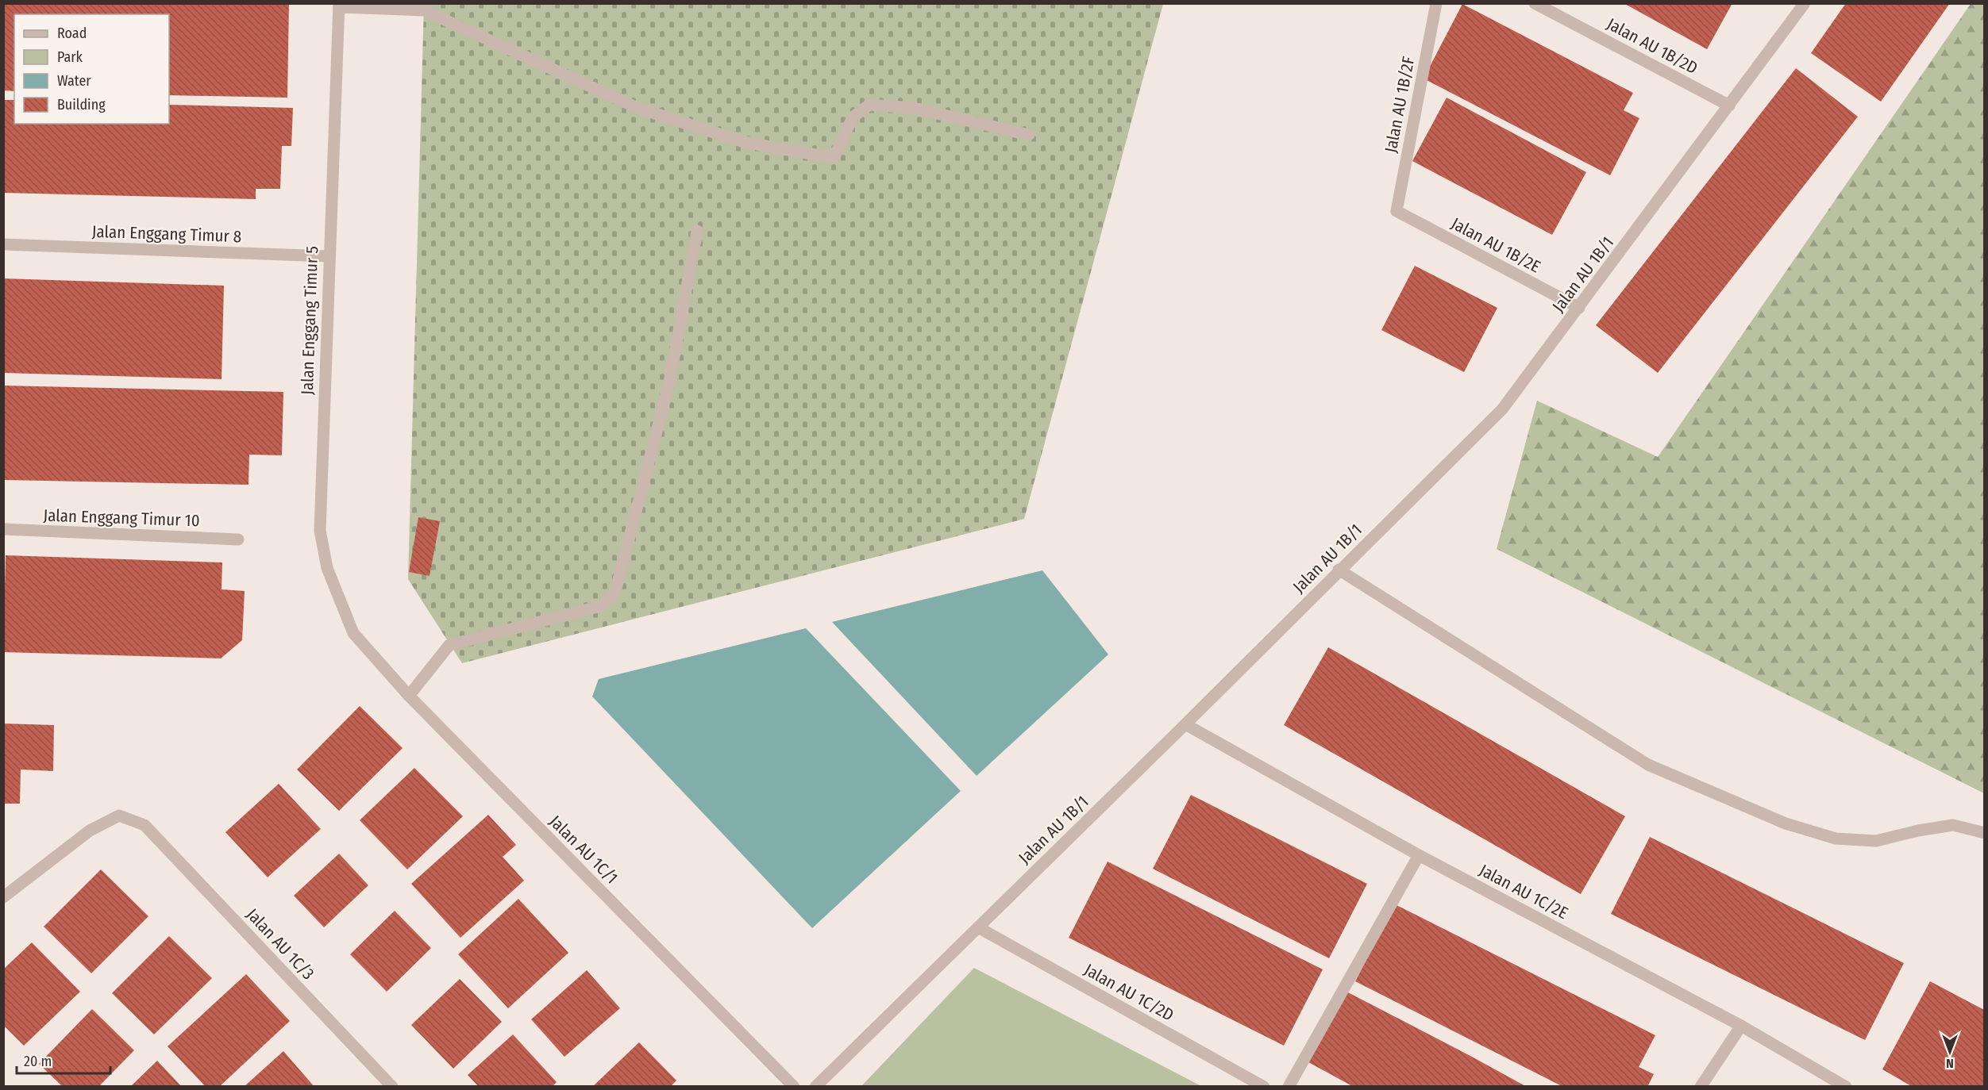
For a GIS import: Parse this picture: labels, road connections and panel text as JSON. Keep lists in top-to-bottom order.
{
  "streets": {
    "street": [
      "Jalan AU 1B/2D",
      "Jalan AU 1B/2F",
      "Jalan Enggang Timur 8",
      "Jalan AU 1B/2E",
      "Jalan AU 1B/1",
      "Jalan Enggang Timur 5",
      "Jalan Enggang Timur 10",
      "Jalan AU 1C/1",
      "Jalan AU 1C/2E",
      "Jalan AU 1C/3",
      "Jalan AU 1C/2D"
    ]
  },
  "crossings": [
    ["Jalan AU 1B/2D", "Jalan AU 1B/1"],
    ["Jalan AU 1B/2F", "Jalan AU 1B/2E"],
    ["Jalan Enggang Timur 8", "Jalan Enggang Timur 5"],
    ["Jalan AU 1B/2E", "Jalan AU 1B/1"],
    ["Jalan AU 1B/1", "Jalan AU 1C/2E"],
    ["Jalan AU 1B/1", "Jalan AU 1C/2D"],
    ["Jalan Enggang Timur 5", "Jalan AU 1C/1"]
  ],
  "legend": [
    "Road",
    "Park",
    "Water",
    "Building"
  ],
  "scale_bar": "20 m",
  "north": "bottom"
}
